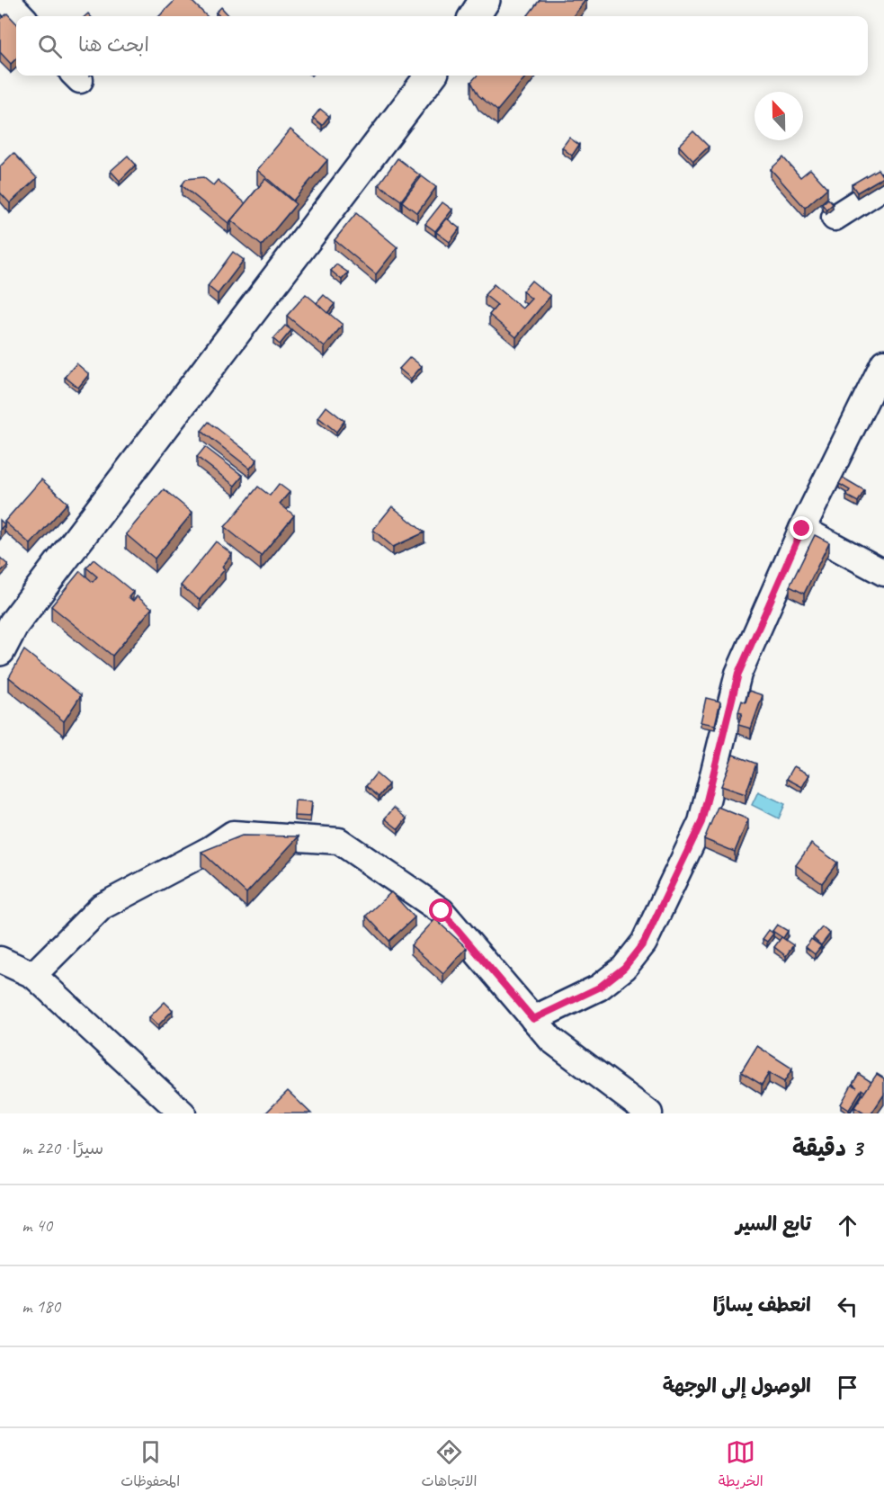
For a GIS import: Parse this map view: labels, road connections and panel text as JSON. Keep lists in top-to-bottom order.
{
  "north": "top",
  "page": {
    "search": "ابحث هنا",
    "heading": ["3 دقيقة", "سيرًا · 220 m"],
    "list": [
      ["تابع السير", "40 m"],
      ["انعطف يسارًا", "180 m"],
      "الوصول إلى الوجهة"
    ],
    "nav": ["الخريطة", "الاتجاهات", "المحفوظات"]
  }
}
